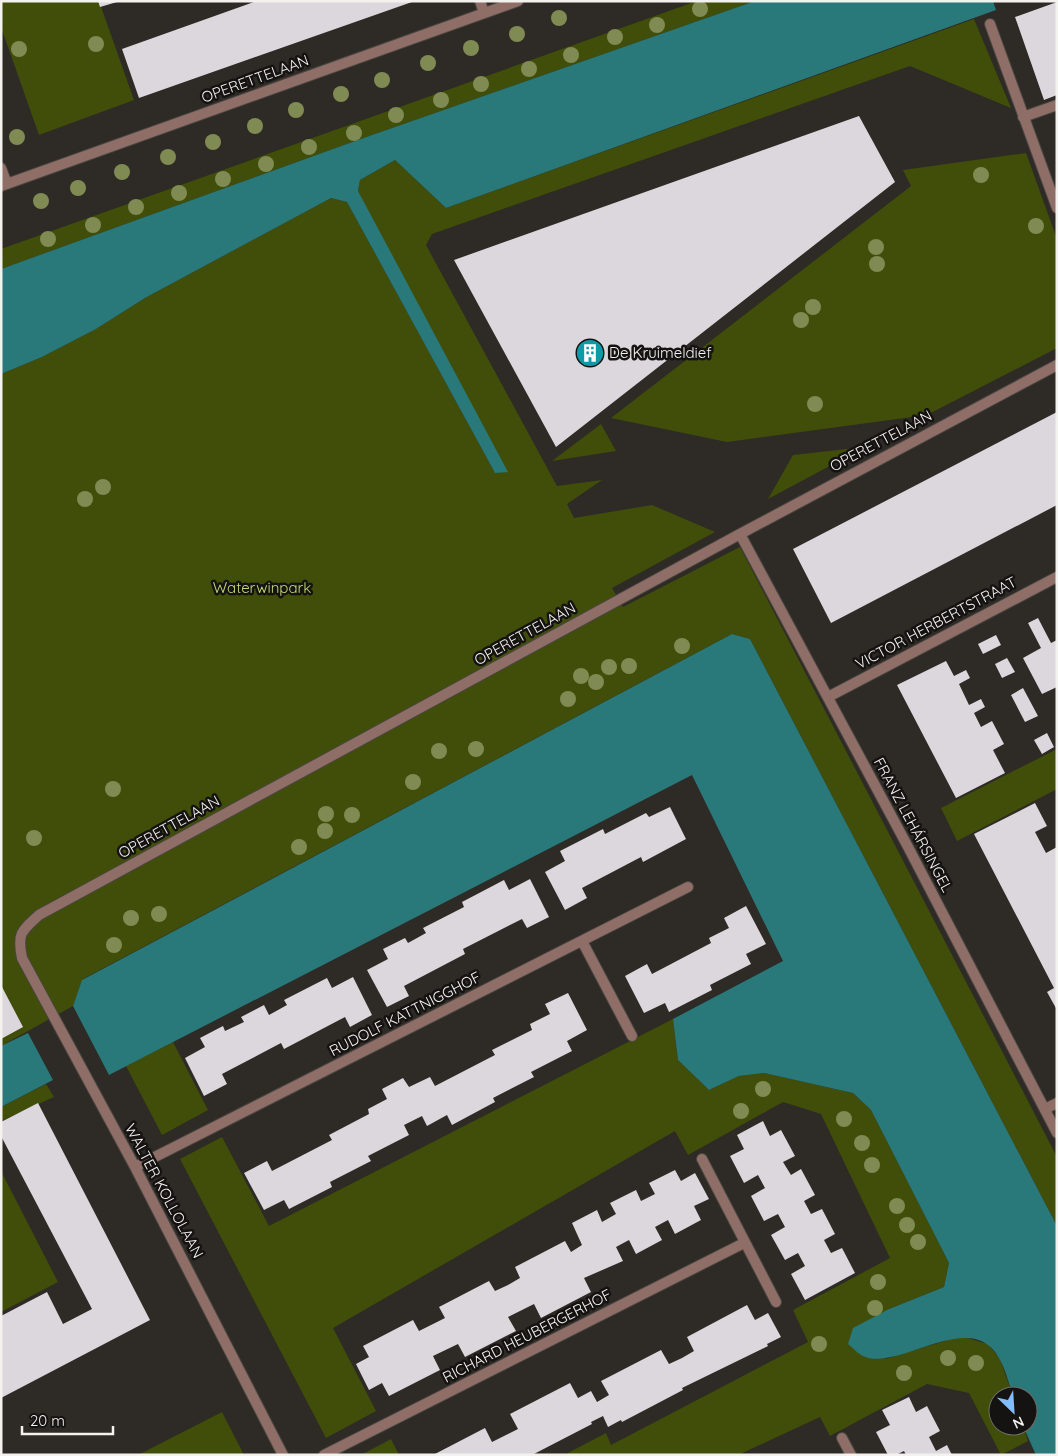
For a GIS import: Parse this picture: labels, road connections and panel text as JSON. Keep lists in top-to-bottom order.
{
  "streets": {
    "street": [
      "OPERETTELAAN",
      "VICTOR HERBERTSTRAAT",
      "FRANZ LEHÁRSINGEL",
      "RUDOLF KATTNIGGHOF",
      "WALTER KOLLOLAAN",
      "RICHARD HEUBERGERHOF"
    ]
  },
  "crossings": [
    ["OPERETTELAAN", "FRANZ LEHÁRSINGEL"],
    ["OPERETTELAAN", "WALTER KOLLOLAAN"],
    ["VICTOR HERBERTSTRAAT", "FRANZ LEHÁRSINGEL"],
    ["RUDOLF KATTNIGGHOF", "WALTER KOLLOLAAN"]
  ],
  "parks": ["Waterwinpark"],
  "places": {
    "building": ["De Kruimeldief"]
  },
  "scale_bar": "20 m",
  "north": "bottom right"
}
